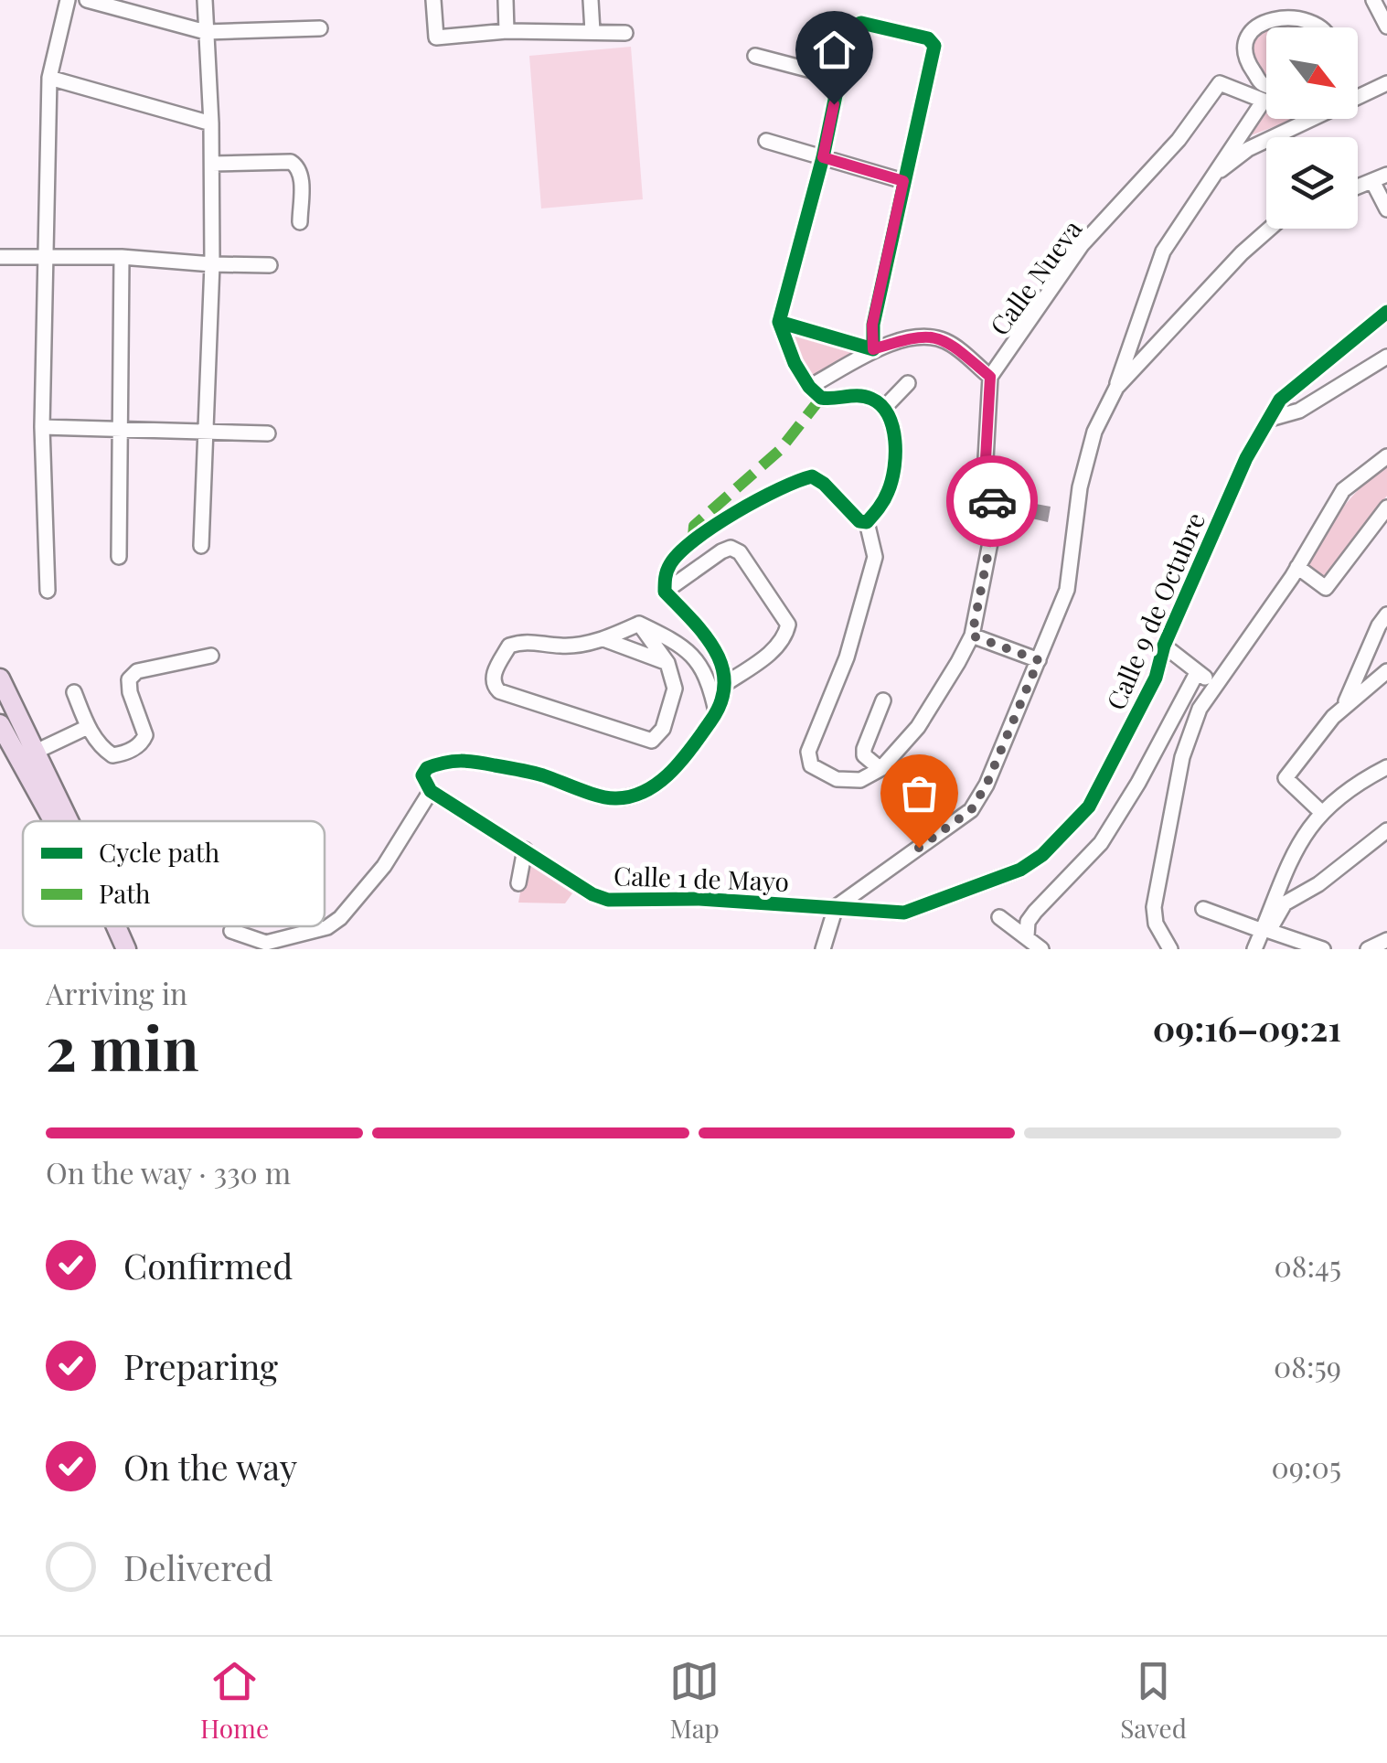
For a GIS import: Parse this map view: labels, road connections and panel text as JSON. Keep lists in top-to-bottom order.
{
  "streets": {
    "street": ["Calle Nueva", "Calle 9 de Octubre", "Calle 1 de Mayo"]
  },
  "crossings": [
    ["Calle 9 de Octubre", "Calle 1 de Mayo"]
  ],
  "legend": ["Cycle path", "Path"],
  "north": "bottom right",
  "page": {
    "heading": ["2 min", "Arriving in", "09:16–09:21"],
    "bar": "On the way · 330 m",
    "list": [
      ["Confirmed", "08:45"],
      ["Preparing", "08:59"],
      ["On the way", "09:05"],
      "Delivered"
    ],
    "tabs": ["Home", "Map", "Saved"]
  }
}
